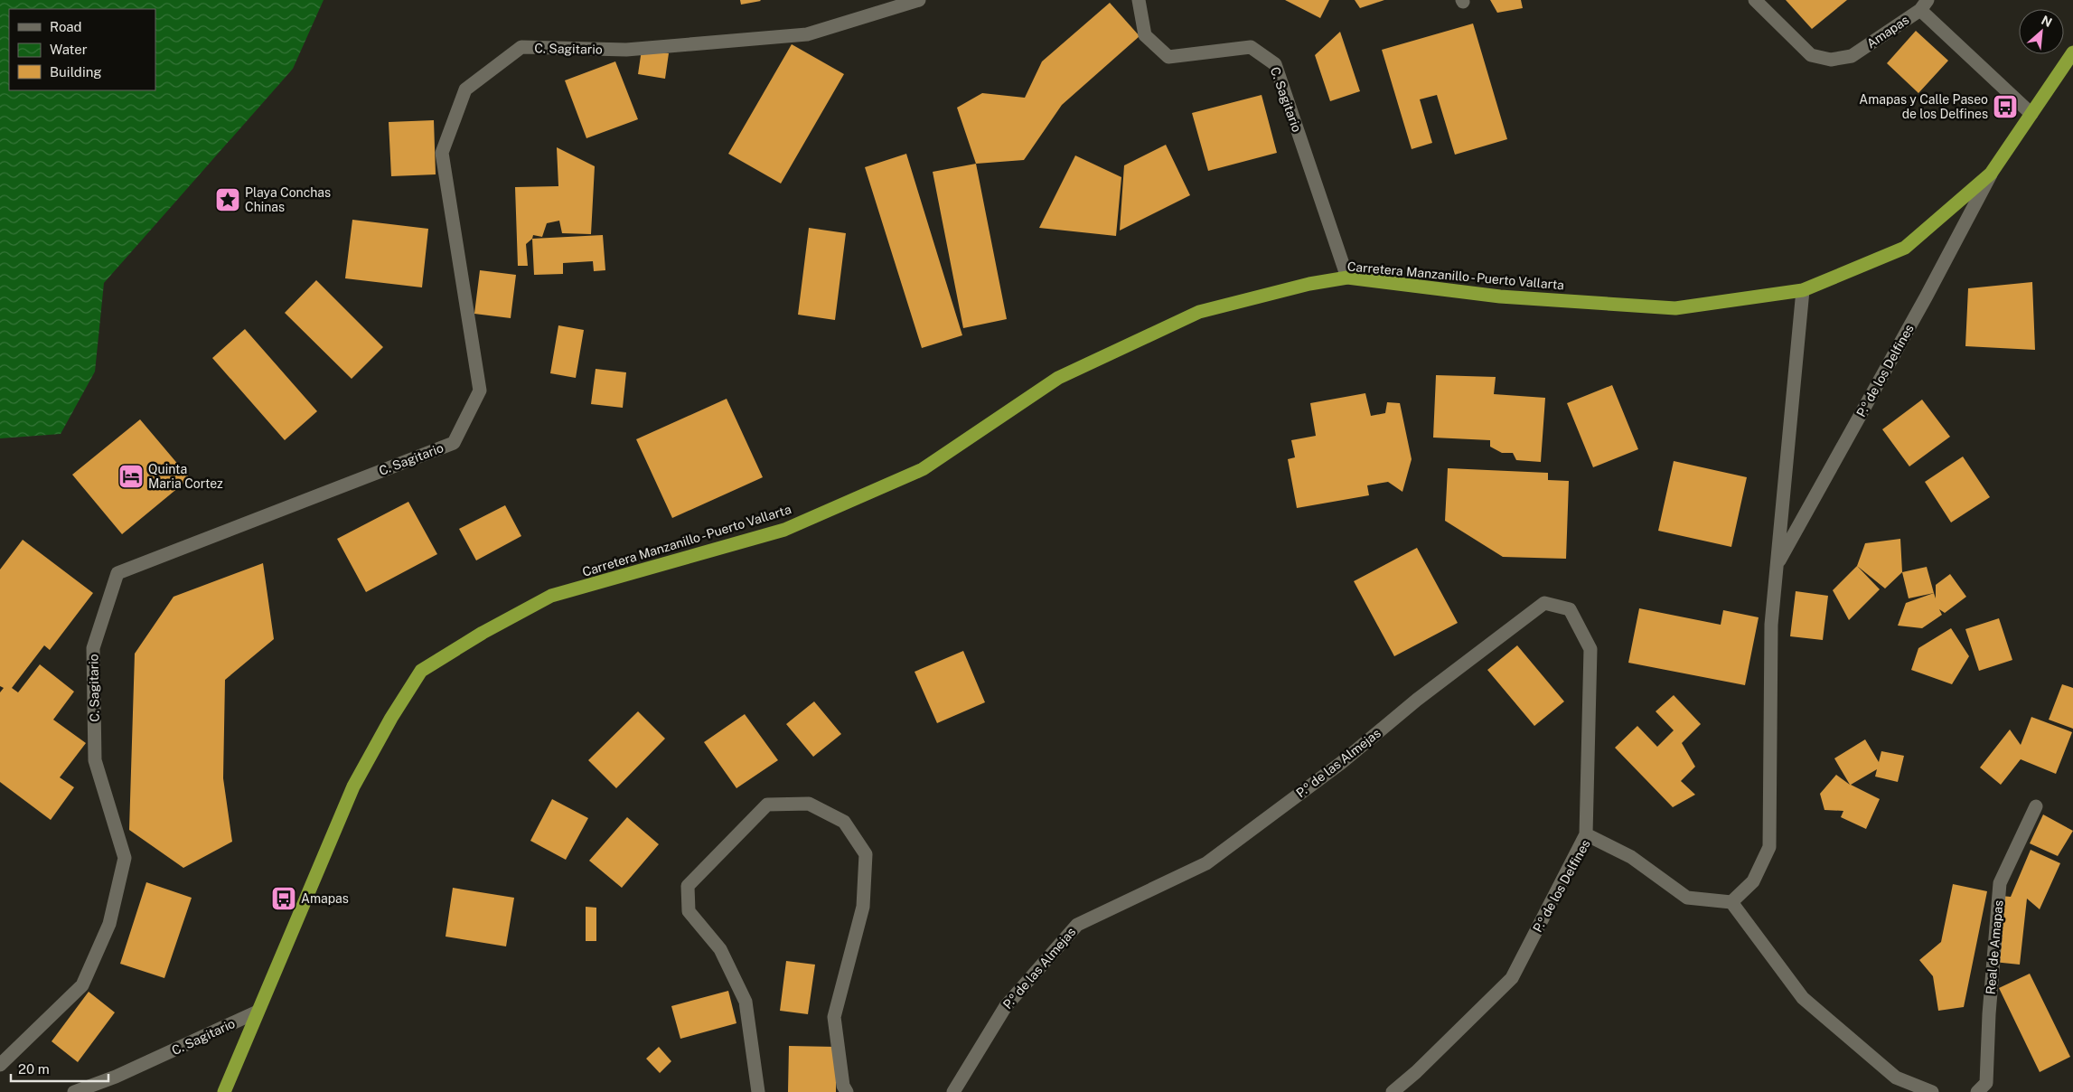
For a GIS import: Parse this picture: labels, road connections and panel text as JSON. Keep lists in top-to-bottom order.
{
  "streets": {
    "highway": ["Carretera Manzanillo - Puerto Vallarta"],
    "street": [
      "Amapas",
      "C. Sagitario",
      "P.º de los Delfines",
      "P.º de las Almejas",
      "Real de Amapas"
    ]
  },
  "crossings": [
    ["Amapas", "Carretera Manzanillo - Puerto Vallarta"],
    ["C. Sagitario", "Carretera Manzanillo - Puerto Vallarta"],
    ["Carretera Manzanillo - Puerto Vallarta", "P.º de los Delfines"],
    ["P.º de los Delfines", "P.º de las Almejas"]
  ],
  "places": {
    "bus stop": ["Amapas y Calle Paseo de los Delfines", "Amapas"],
    "place": ["Playa Conchas Chinas"],
    "hotel": ["Quinta Maria Cortez"]
  },
  "legend": ["Road", "Water", "Building"],
  "scale_bar": "20 m",
  "north": "top right"
}
